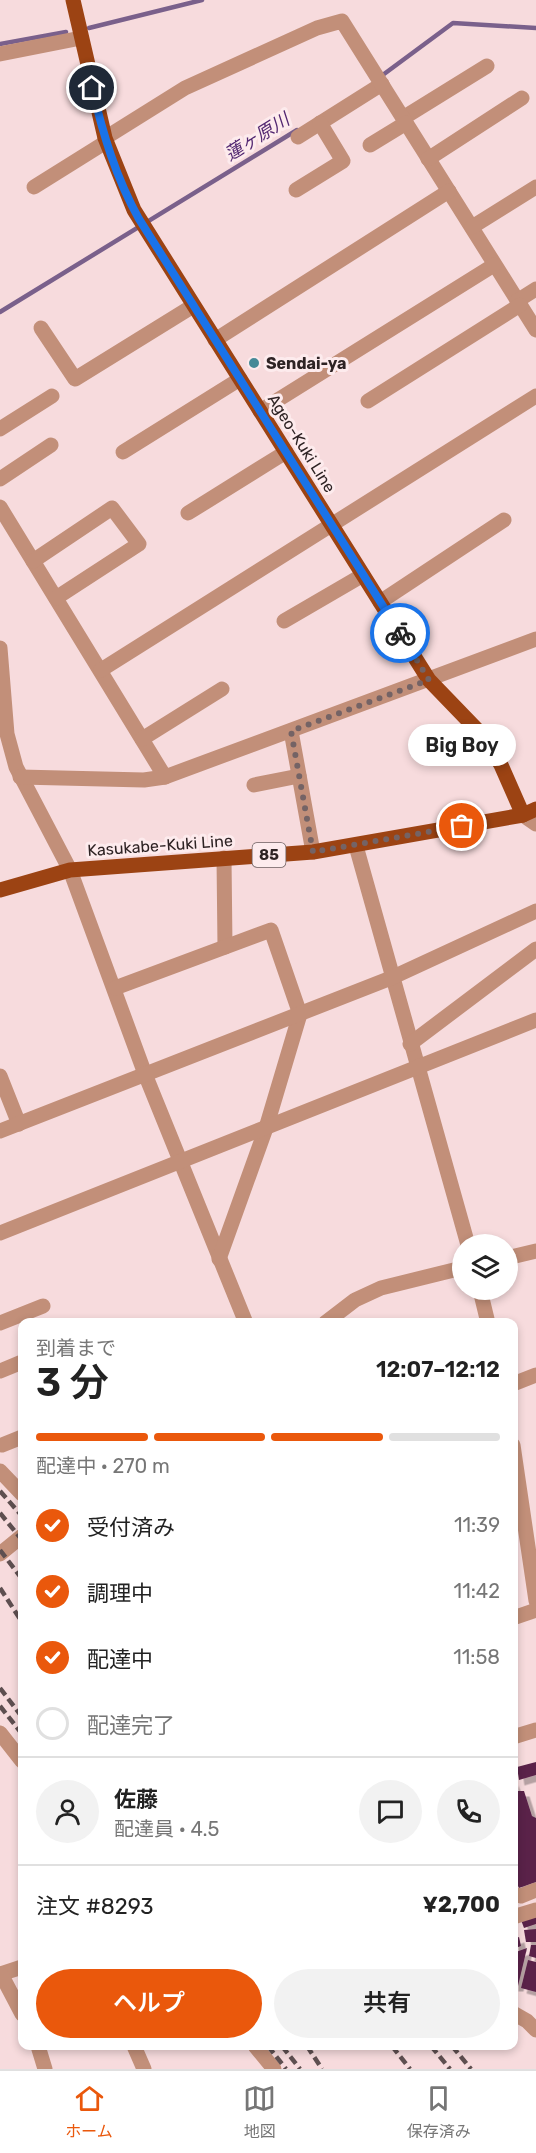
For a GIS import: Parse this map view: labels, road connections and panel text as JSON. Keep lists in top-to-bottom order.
{
  "streets": {
    "main road": ["Ageo-Kuki Line", "Kasukabe-Kuki Line", "85"]
  },
  "crossings": [
    ["Ageo-Kuki Line", "Kasukabe-Kuki Line"]
  ],
  "water": ["蓮ヶ原川"],
  "places": ["Sendai-ya", "Big Boy"],
  "page": {
    "bubble": "Big Boy",
    "heading": ["3 分", "到着まで", "12:07–12:12"],
    "panel": [
      "佐藤",
      "配達員 · 4.5",
      "注文 #8293",
      "¥2,700"
    ],
    "bar": "配達中 · 270 m",
    "list": [
      ["受付済み", "11:39"],
      ["調理中", "11:42"],
      ["配達中", "11:58"],
      "配達完了"
    ],
    "buttons": ["ヘルプ", "共有"],
    "tabs": ["ホーム", "地図", "保存済み"]
  }
}
